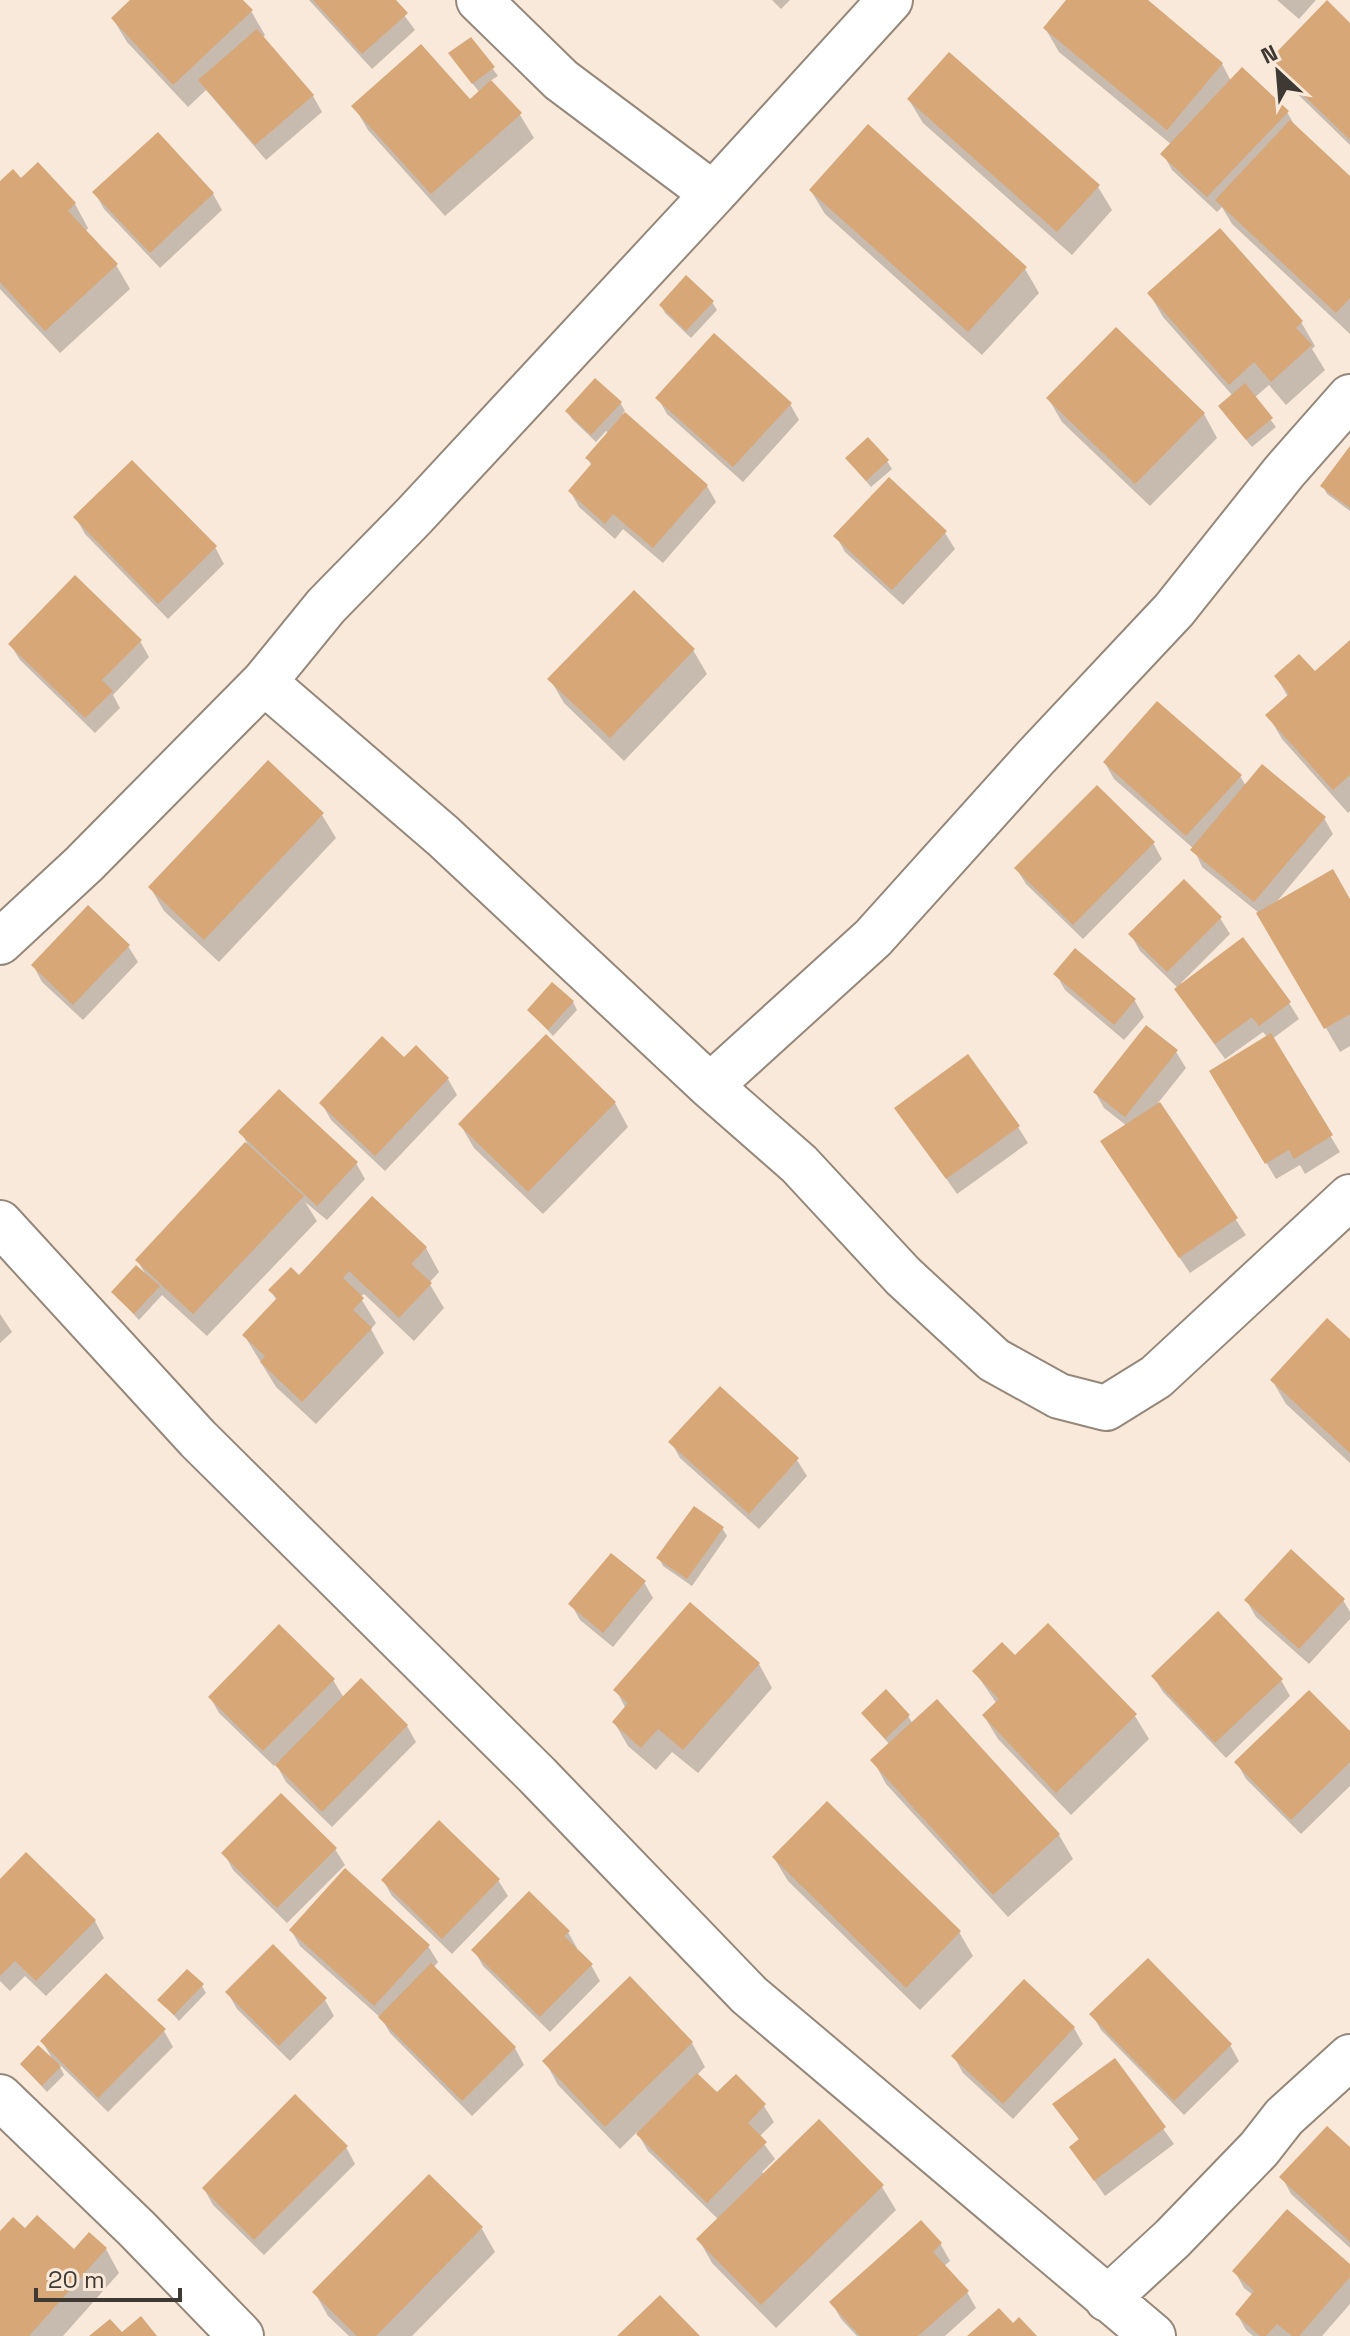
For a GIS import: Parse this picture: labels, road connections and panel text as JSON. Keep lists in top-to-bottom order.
{
  "scale_bar": "20 m",
  "north": "top left"
}
